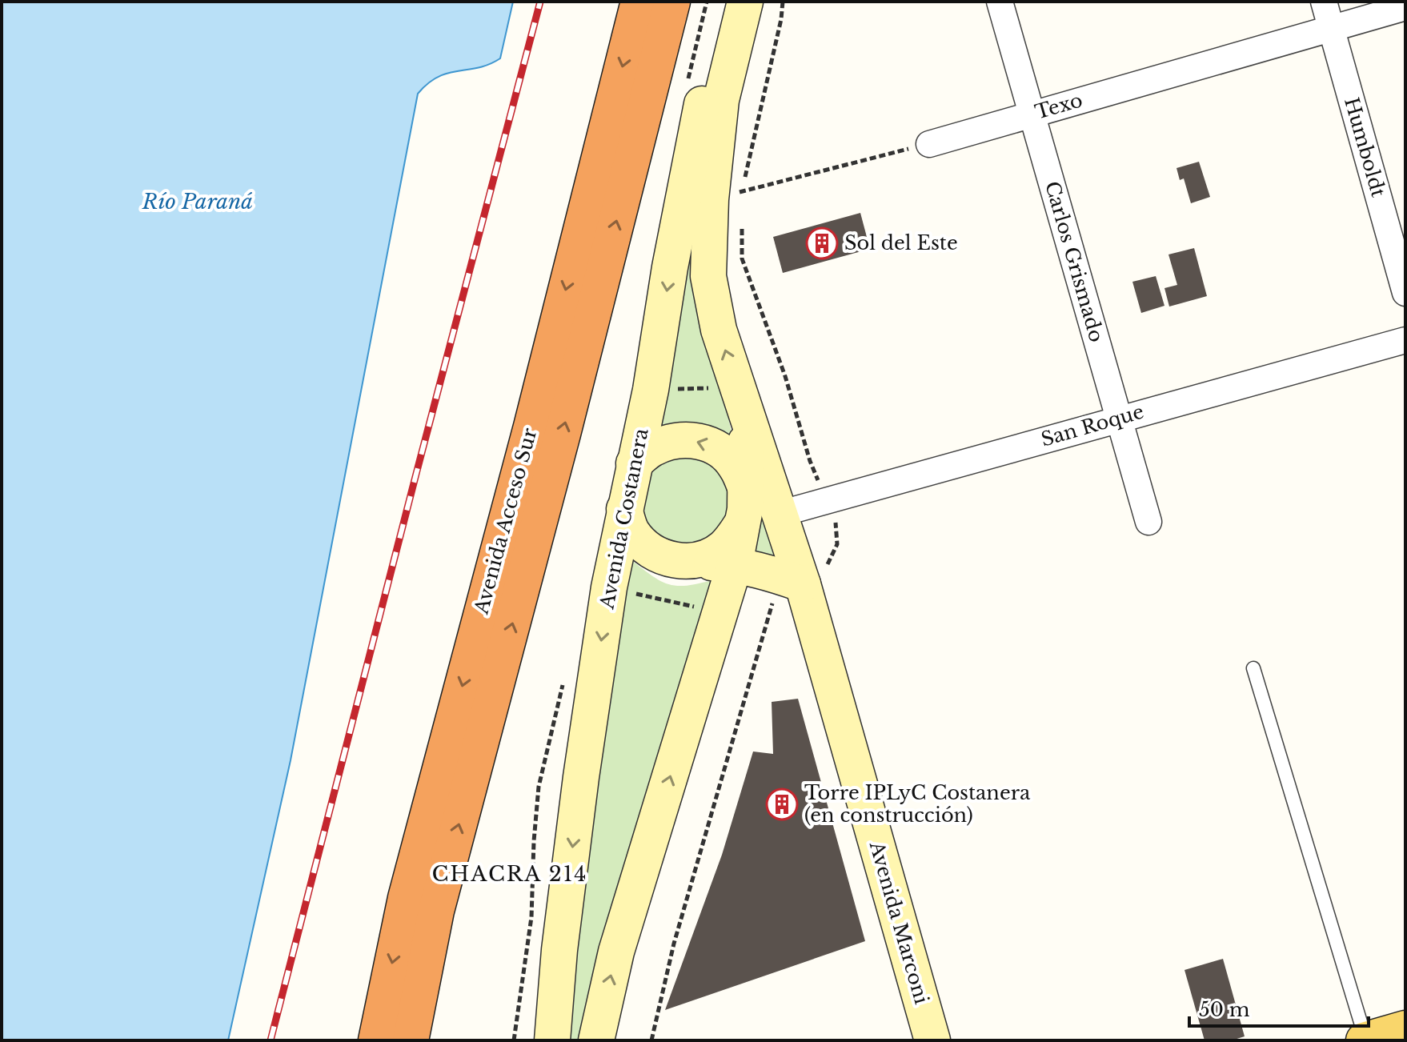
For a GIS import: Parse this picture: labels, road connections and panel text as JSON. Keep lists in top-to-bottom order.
{
  "streets": {
    "highway": ["Avenida Acceso Sur"],
    "main road": ["Avenida Costanera", "Avenida Marconi"],
    "street": [
      "Texo",
      "Humboldt",
      "Carlos Grismado",
      "San Roque"
    ]
  },
  "crossings": [
    ["Texo", "Humboldt"],
    ["Texo", "Carlos Grismado"],
    ["Carlos Grismado", "San Roque"],
    ["San Roque", "Avenida Marconi"],
    ["Avenida Costanera", "Avenida Marconi"]
  ],
  "districts": ["CHACRA 214"],
  "water": ["Río Paraná"],
  "places": {
    "building": ["Sol del Este", "Torre IPLyC Costanera (en construcción)"]
  },
  "scale_bar": "50 m"
}
